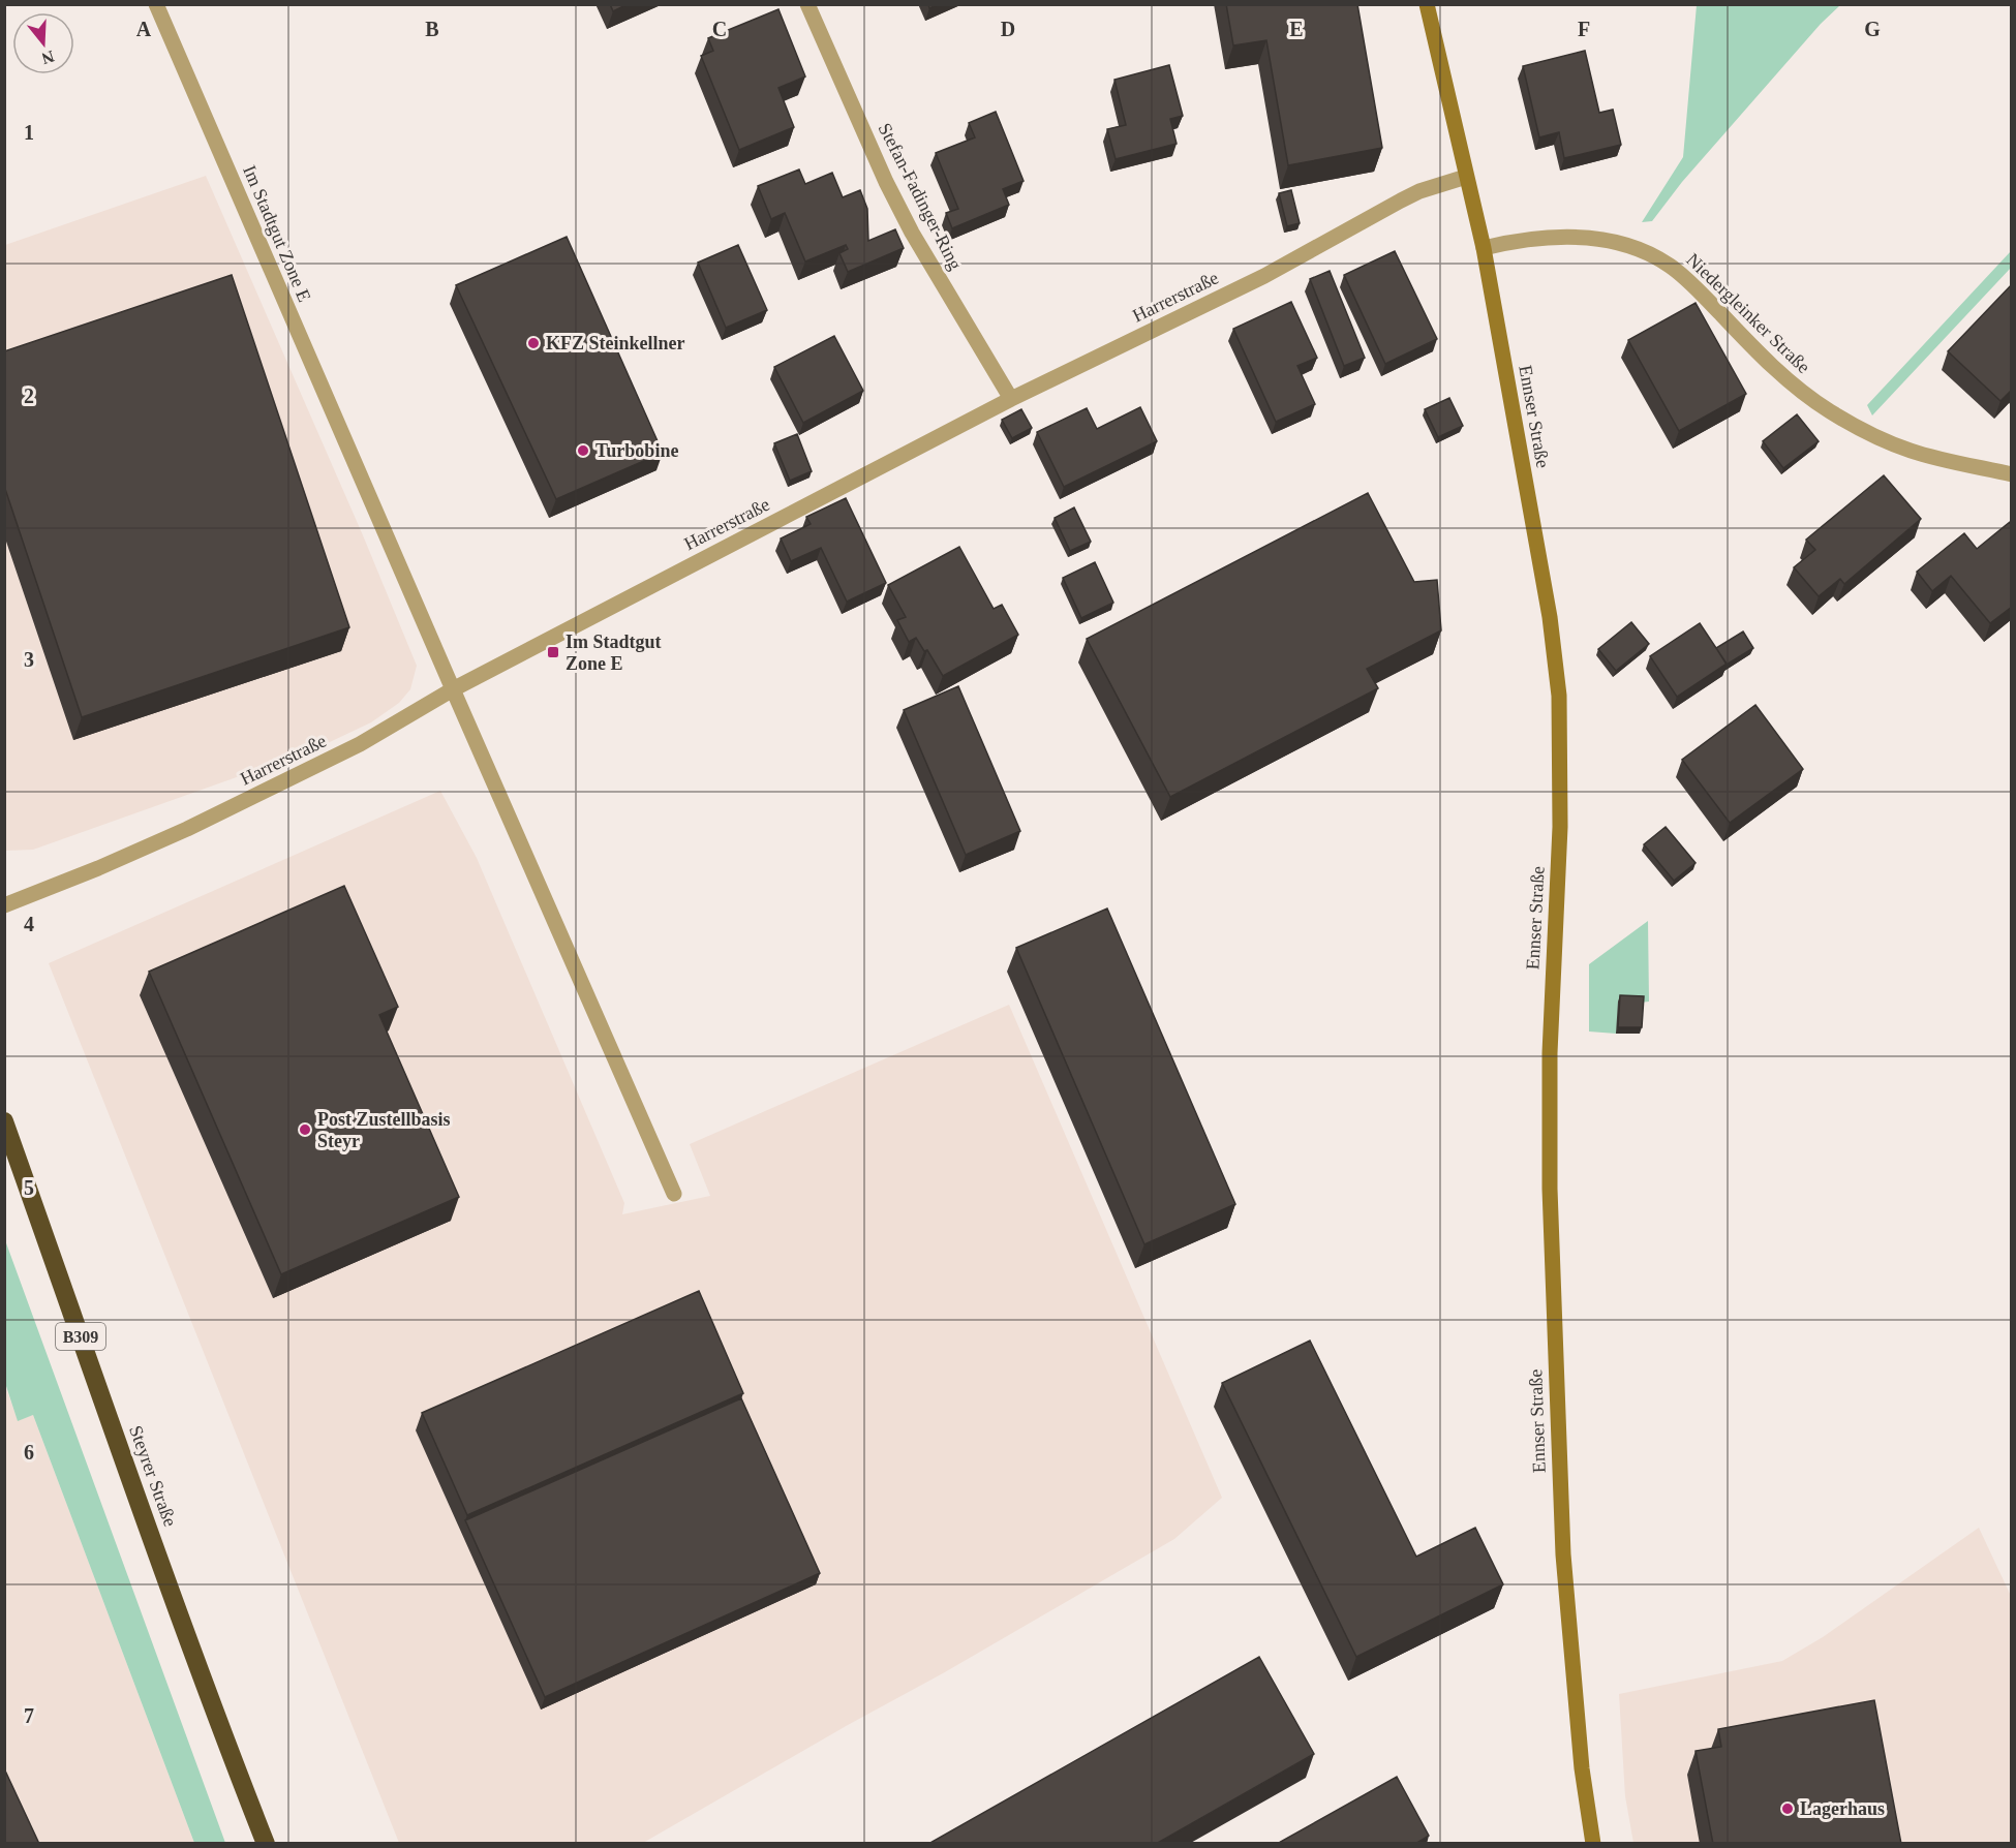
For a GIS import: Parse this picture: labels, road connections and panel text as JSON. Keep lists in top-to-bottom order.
{
  "streets": {
    "highway": ["B309", "Steyrer Straße"],
    "street": [
      "Stefan-Fadinger-Ring",
      "Im Stadtgut Zone E",
      "Harrerstraße",
      "Niedergleinker Straße",
      "Ennser Straße"
    ]
  },
  "crossings": [
    ["Stefan-Fadinger-Ring", "Harrerstraße"],
    ["Im Stadtgut Zone E", "Harrerstraße"],
    ["Harrerstraße", "Ennser Straße"],
    ["Niedergleinker Straße", "Ennser Straße"]
  ],
  "places": {
    "other": [
      "KFZ Steinkellner",
      "Turbobine",
      "Post Zustellbasis Steyr",
      "Lagerhaus"
    ],
    "transit": ["Im Stadtgut Zone E"]
  },
  "north": "bottom",
  "grid": {
    "columns": [
      "A",
      "B",
      "C",
      "D",
      "E",
      "F",
      "G"
    ],
    "rows": [
      "1",
      "2",
      "3",
      "4",
      "5",
      "6",
      "7"
    ]
  }
}
